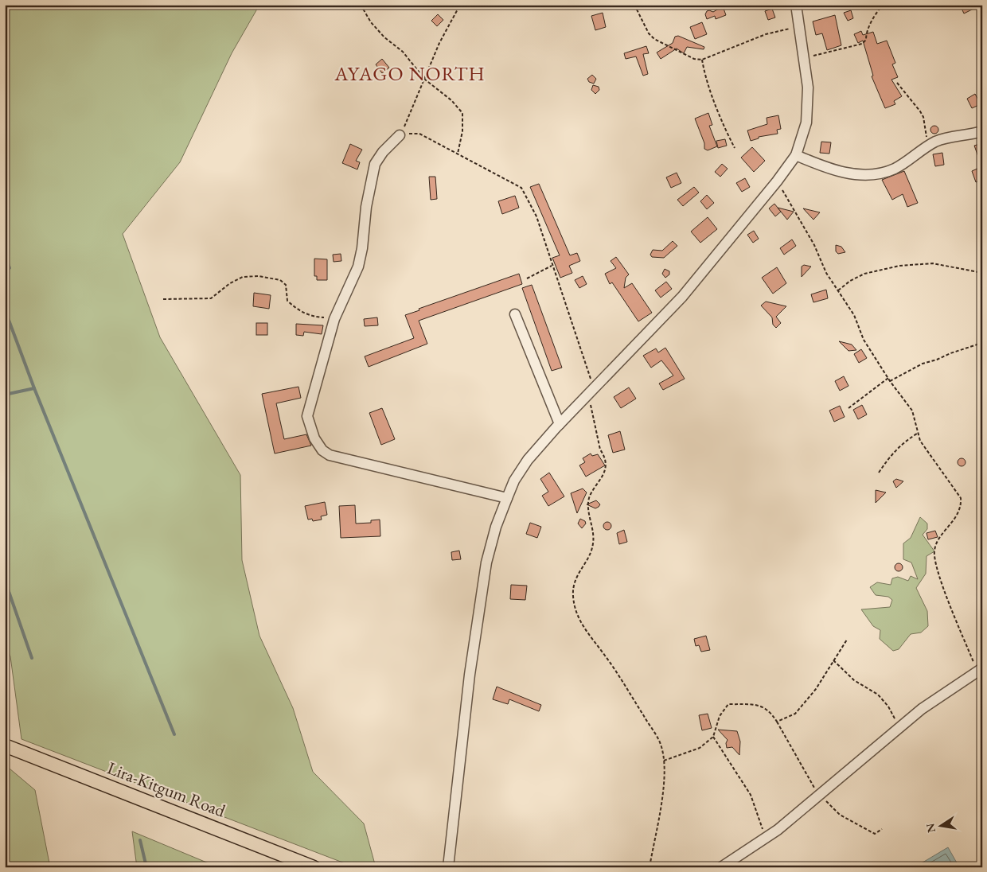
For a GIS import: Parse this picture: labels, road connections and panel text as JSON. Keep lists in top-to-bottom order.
{
  "streets": {
    "main road": ["Lira-Kitgum Road"]
  },
  "districts": ["AYAGO NORTH"],
  "north": "left"
}
